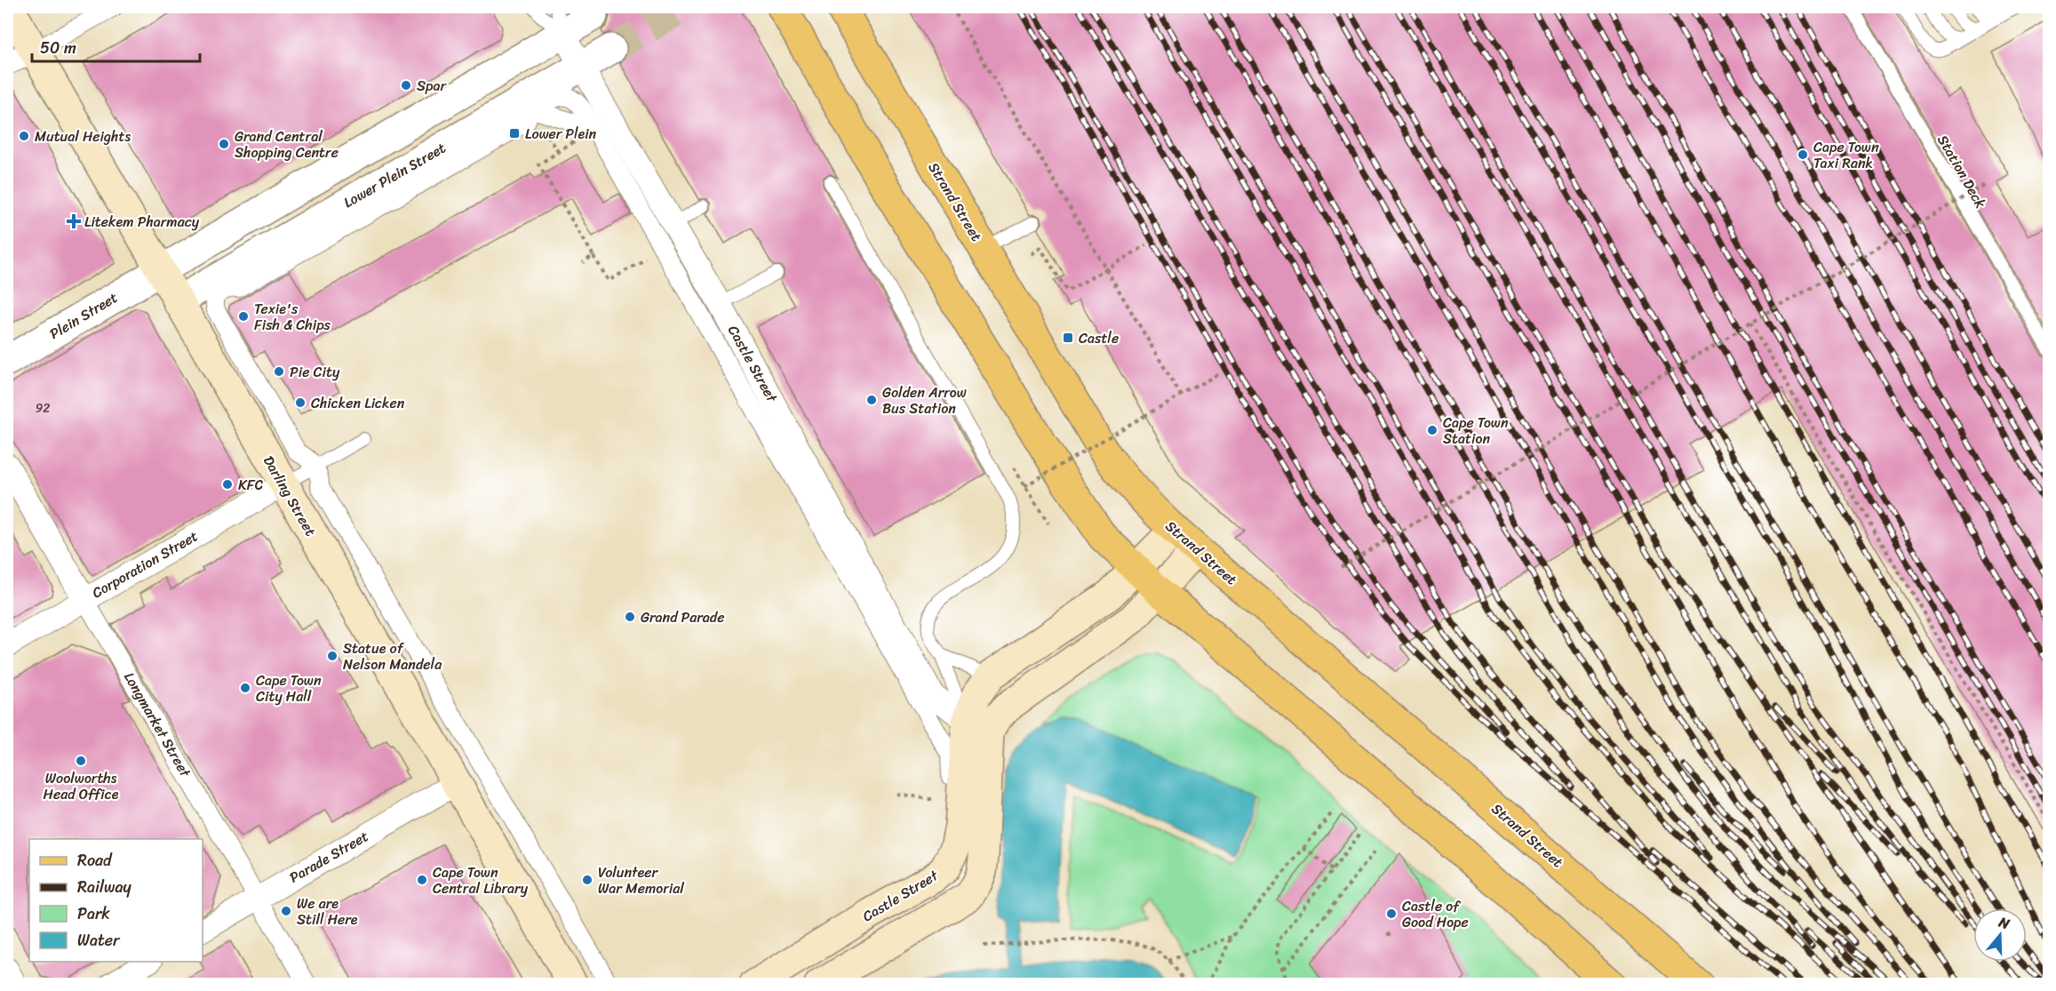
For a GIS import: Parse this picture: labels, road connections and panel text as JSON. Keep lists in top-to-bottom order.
{
  "streets": {
    "main road": ["Strand Street", "Castle Street", "Darling Street"],
    "street": [
      "Lower Plein Street",
      "Plein Street",
      "Corporation Street",
      "Longmarket Street",
      "Parade Street"
    ],
    "lane": ["Station Deck"]
  },
  "crossings": [
    ["Lower Plein Street", "Castle Street"],
    ["Lower Plein Street", "Darling Street"],
    ["Strand Street", "Castle Street"],
    ["Plein Street", "Darling Street"],
    ["Darling Street", "Corporation Street"],
    ["Darling Street", "Parade Street"],
    ["Corporation Street", "Longmarket Street"],
    ["Longmarket Street", "Parade Street"]
  ],
  "places": {
    "other": [
      "Spar",
      "Mutual Heights",
      "Grand Central Shopping Centre",
      "Cape Town Taxi Rank",
      "Texie's Fish & Chips",
      "Pie City",
      "Golden Arrow Bus Station",
      "Chicken Licken",
      "Cape Town Station",
      "KFC",
      "Grand Parade",
      "Statue of Nelson Mandela",
      "Cape Town City Hall",
      "Woolworths Head Office",
      "Cape Town Central Library",
      "Volunteer War Memorial",
      "We are Still Here",
      "Castle of Good Hope"
    ],
    "transit": ["Lower Plein", "Castle"],
    "health": ["Litekem Pharmacy"]
  },
  "house_numbers": ["92"],
  "legend": [
    "Road",
    "Railway",
    "Park",
    "Water"
  ],
  "scale_bar": "50 m",
  "north": "top"
}
